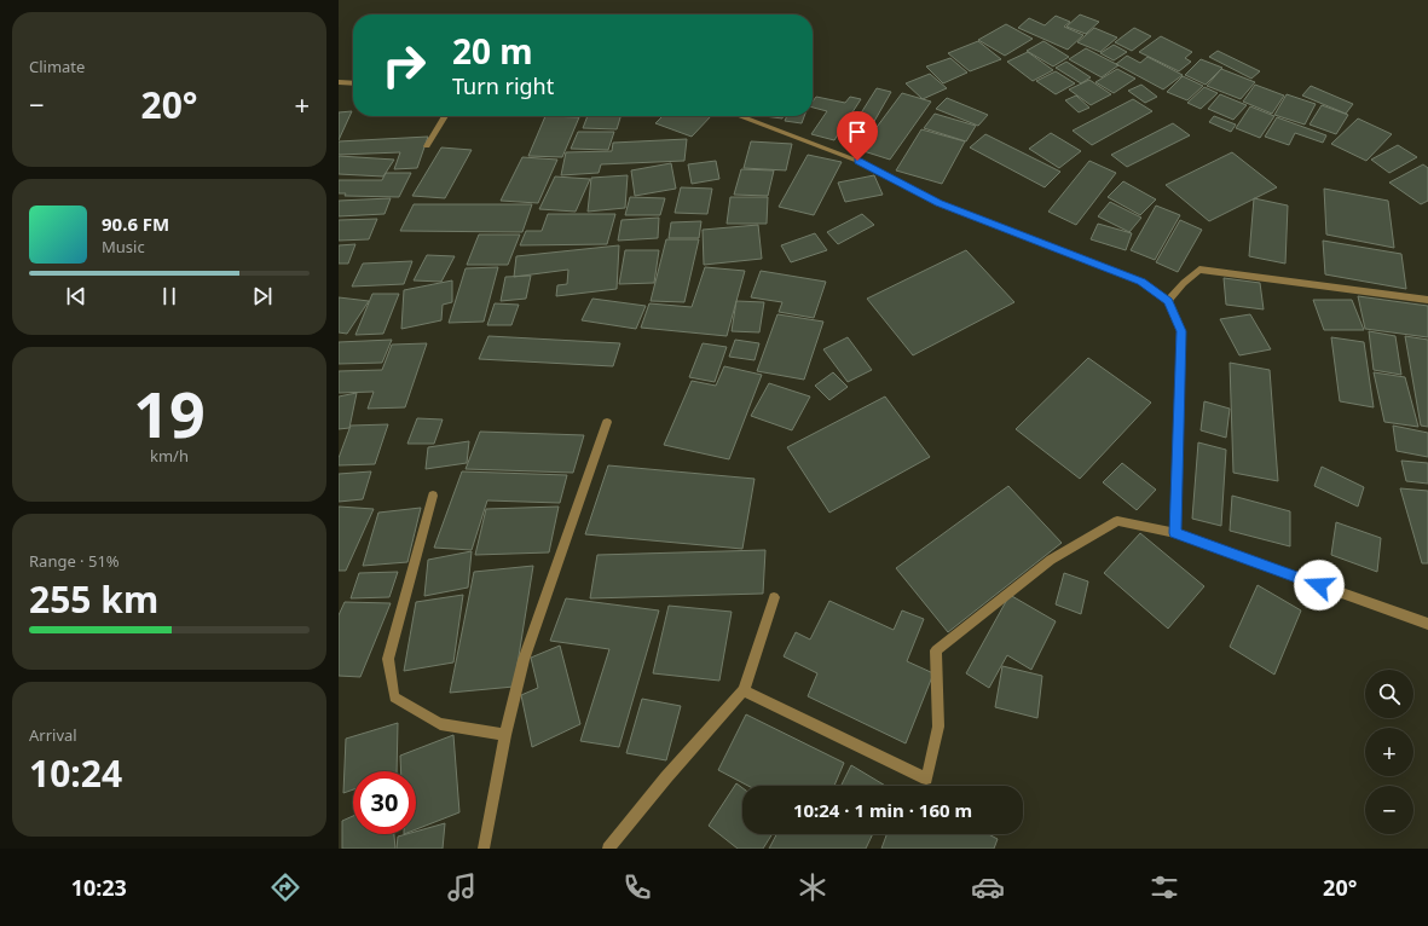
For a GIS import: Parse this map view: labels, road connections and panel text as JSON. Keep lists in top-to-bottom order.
{
  "page": {
    "tile": [
      "Climate",
      ["19", "km/h"],
      ["Range · 51%", "255 km"],
      ["Arrival", "10:24"]
    ],
    "turn": ["20 m", "Turn right"],
    "heat": ["−", "20°", "+"],
    "song": ["90.6 FM", "Music"],
    "map_buttons": ["+", "−"],
    "limit": "30",
    "trip": "10:24 · 1 min · 160 m",
    "tabs": ["10:23", "20°"]
  }
}
